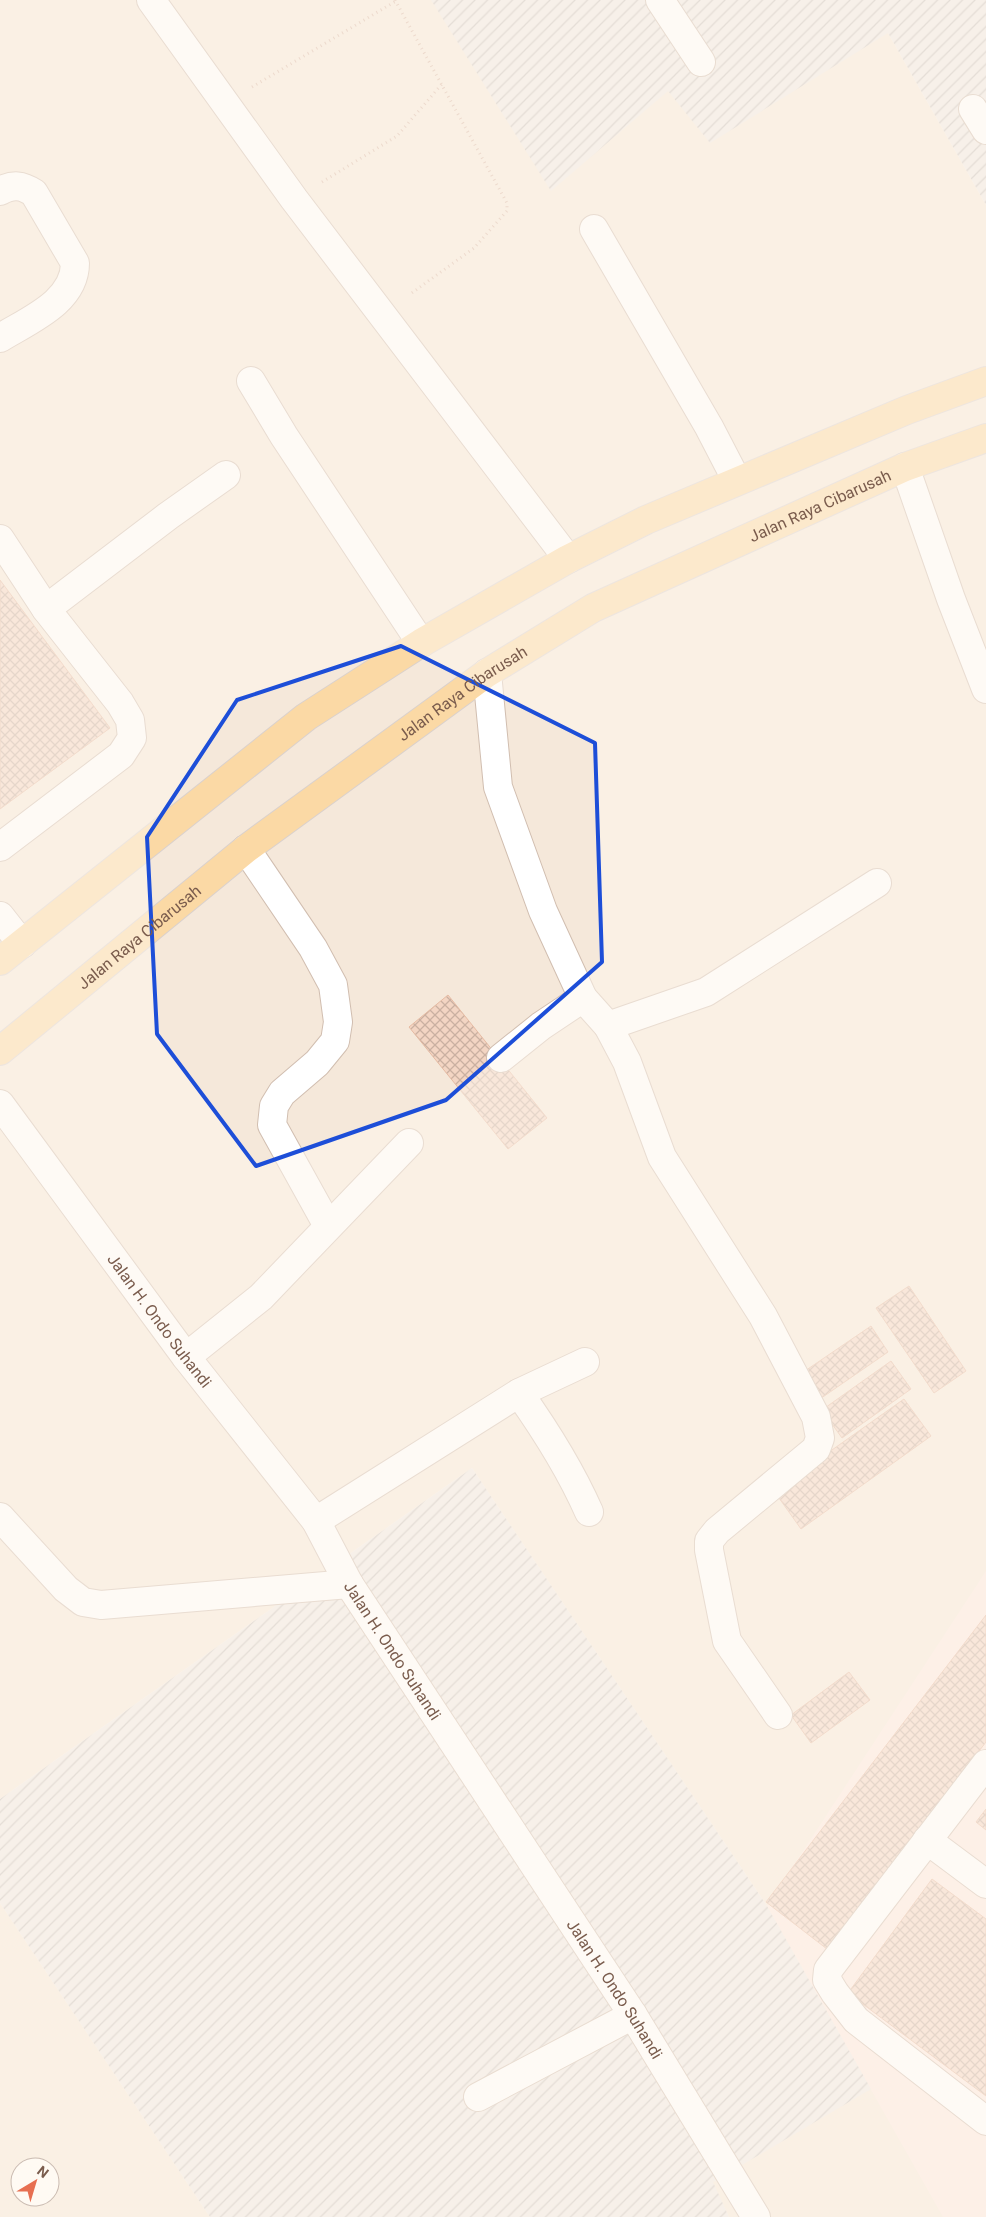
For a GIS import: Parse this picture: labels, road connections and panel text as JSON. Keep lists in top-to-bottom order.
{
  "streets": {
    "main road": ["Jalan Raya Cibarusah"],
    "street": ["Jalan H. Ondo Suhandi"]
  },
  "north": "top right"
}
